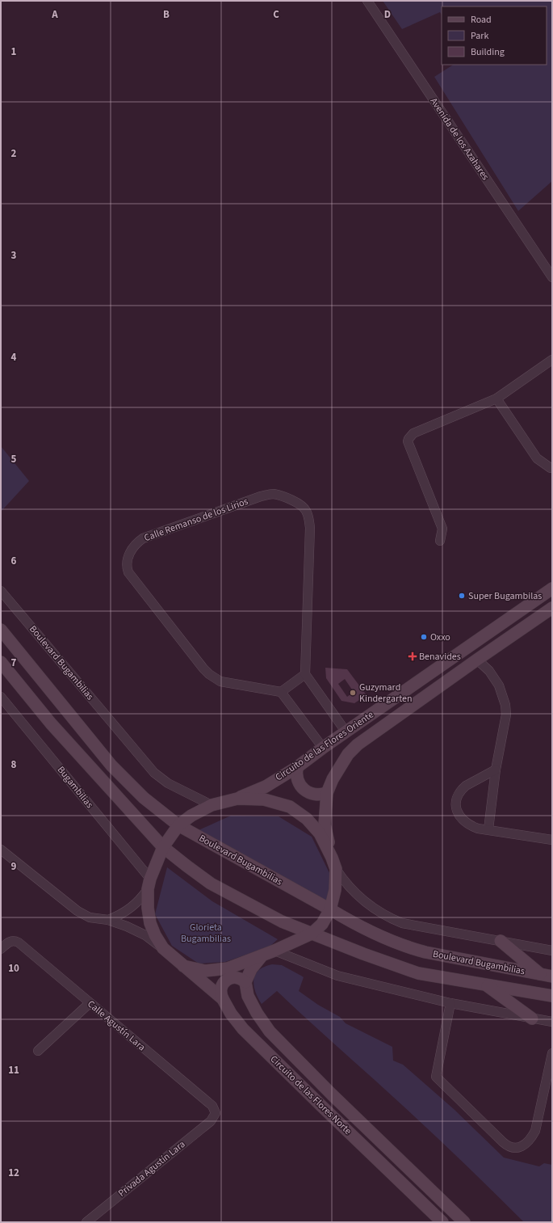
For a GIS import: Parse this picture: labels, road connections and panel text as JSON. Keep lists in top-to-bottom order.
{
  "streets": {
    "street": [
      "Avenida de los Azahares",
      "Calle Remanso de los Lirios",
      "Boulevard Bugambilias",
      "Circuito de las Flores Oriente",
      "Bugambilias",
      "Calle Agustín Lara",
      "Circuito de las Flores Norte",
      "Privada Agustín Lara"
    ]
  },
  "crossings": [
    ["Bugambilias", "Circuito de las Flores Norte"],
    ["Calle Agustín Lara", "Privada Agustín Lara"]
  ],
  "parks": ["Glorieta Bugambilias"],
  "places": {
    "other": ["Super Bugambilas", "Oxxo", "Guzymard Kindergarten"],
    "health": ["Benavides"]
  },
  "legend": ["Road", "Park", "Building"],
  "grid": {
    "columns": [
      "A",
      "B",
      "C",
      "D"
    ],
    "rows": [
      "1",
      "2",
      "3",
      "4",
      "5",
      "6",
      "7",
      "8",
      "9",
      "10",
      "11",
      "12"
    ]
  }
}
